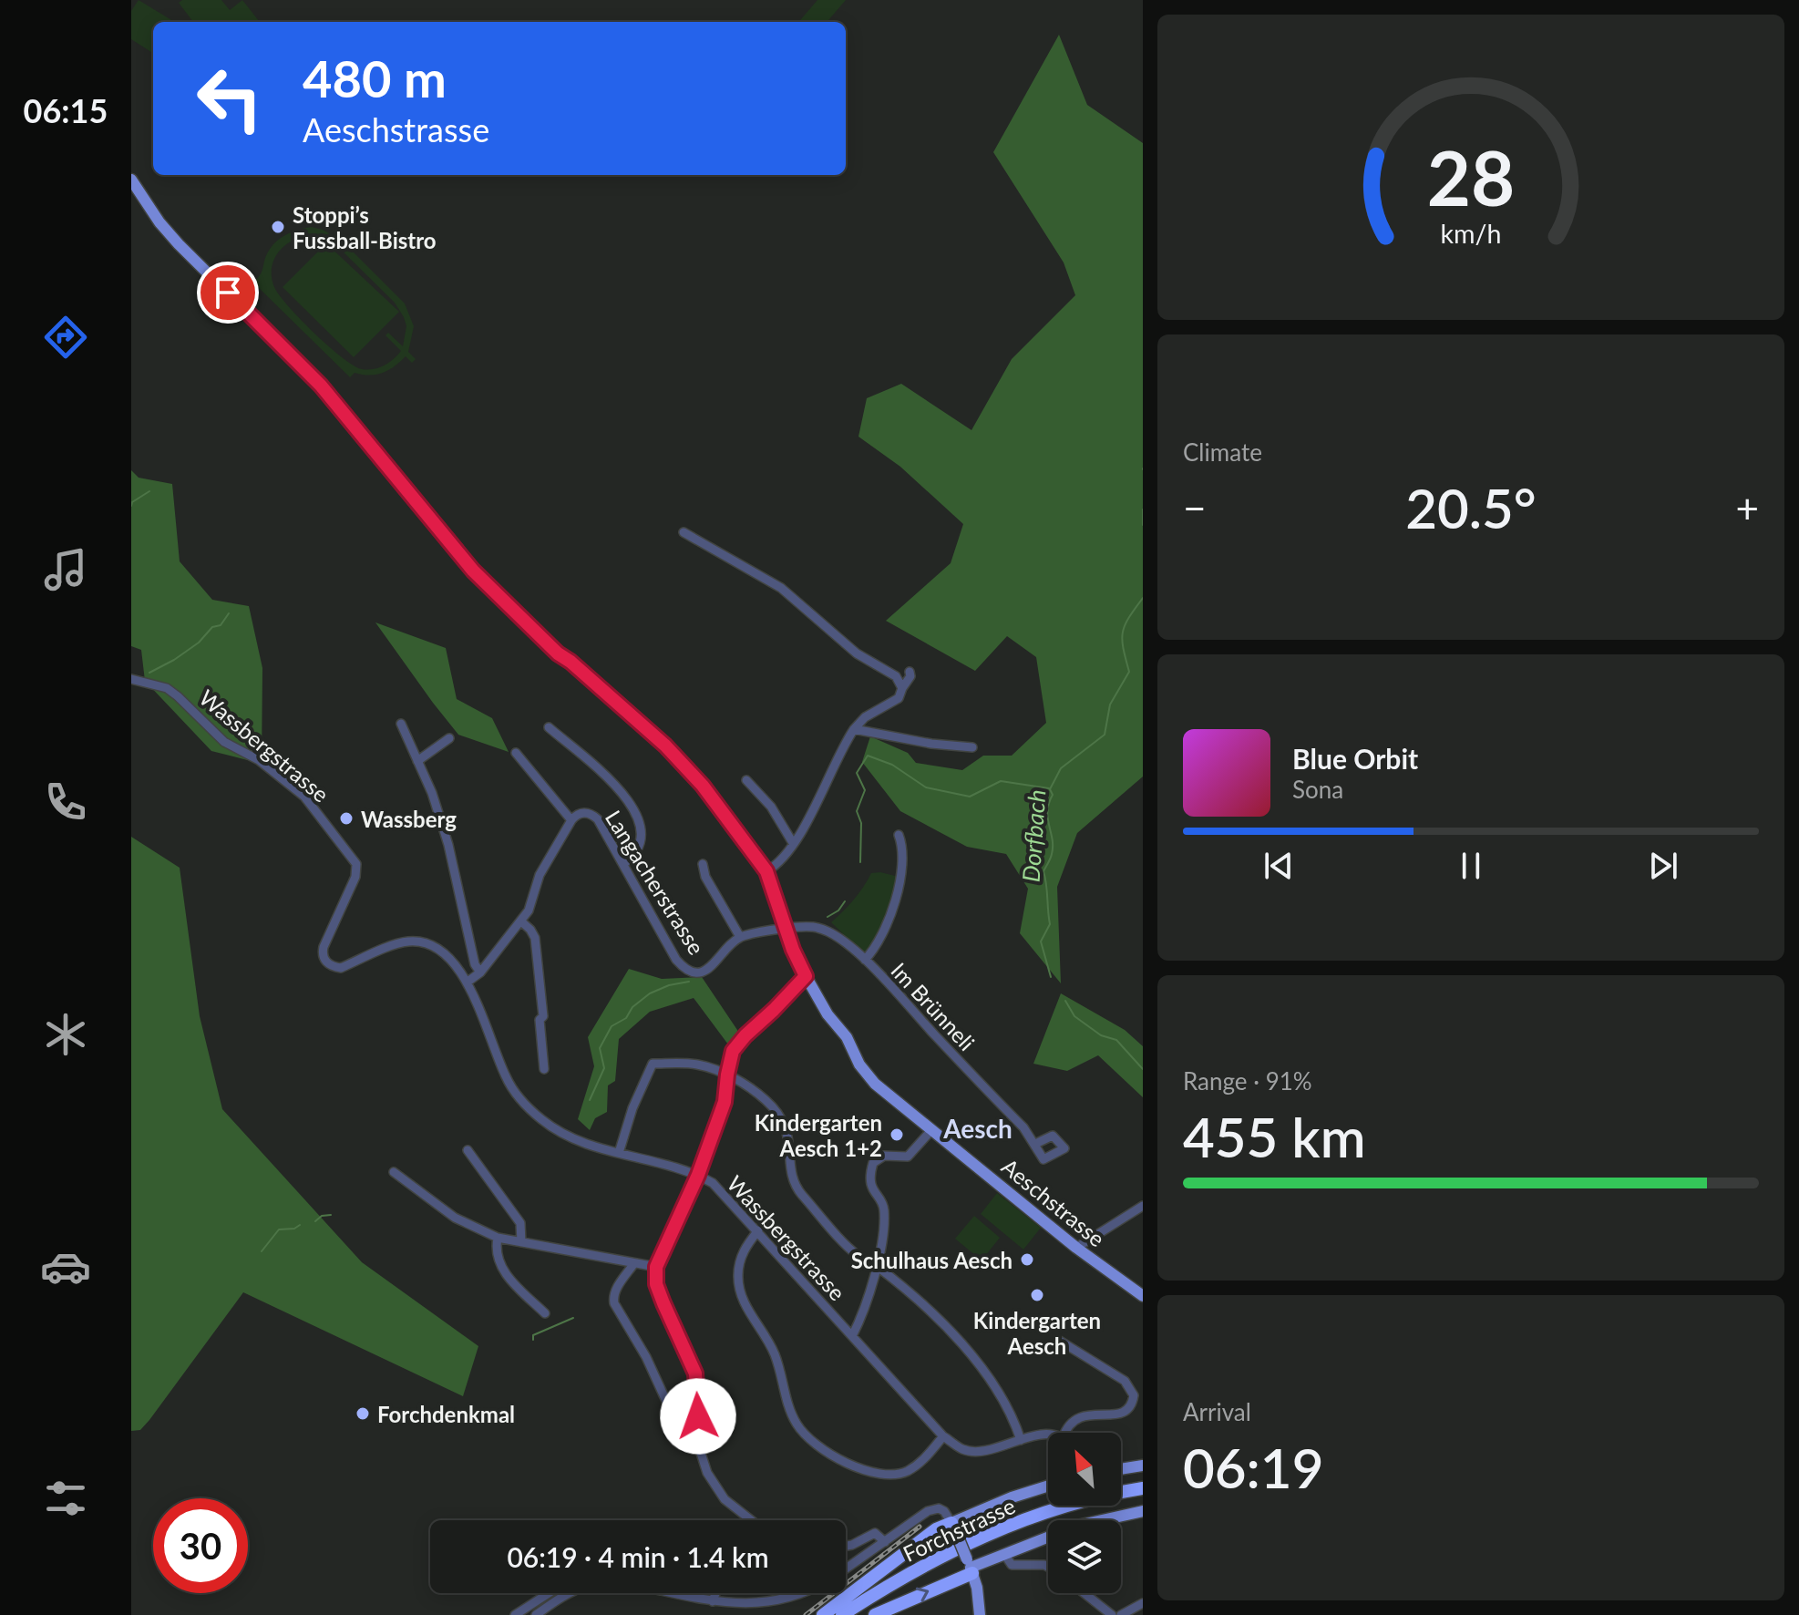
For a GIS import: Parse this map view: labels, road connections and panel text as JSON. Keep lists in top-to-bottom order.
{
  "streets": {
    "highway": ["Forchstrasse"],
    "main road": ["Aeschstrasse"],
    "street": ["Wassbergstrasse", "Langacherstrasse", "Im Brünneli"]
  },
  "crossings": [
    ["Wassbergstrasse", "Langacherstrasse"],
    ["Langacherstrasse", "Im Brünneli"],
    ["Langacherstrasse", "Aeschstrasse"],
    ["Im Brünneli", "Aeschstrasse"]
  ],
  "districts": ["Aesch"],
  "water": ["Dorfbach"],
  "places": [
    "Stoppi’s Fussball-Bistro",
    "Wassberg",
    "Kindergarten Aesch 1+2",
    "Schulhaus Aesch",
    "Kindergarten Aesch",
    "Forchdenkmal"
  ],
  "north": "top left",
  "page": {
    "tabs": "06:15",
    "turn": ["480 m", "Aeschstrasse"],
    "tile": [
      "Climate",
      ["Range · 91%", "455 km"],
      ["Arrival", "06:19"]
    ],
    "heat": ["−", "20.5°", "+"],
    "song": ["Blue Orbit", "Sona"],
    "limit": "30",
    "trip": "06:19 · 4 min · 1.4 km",
    "gauge": ["28", "km/h"]
  }
}
